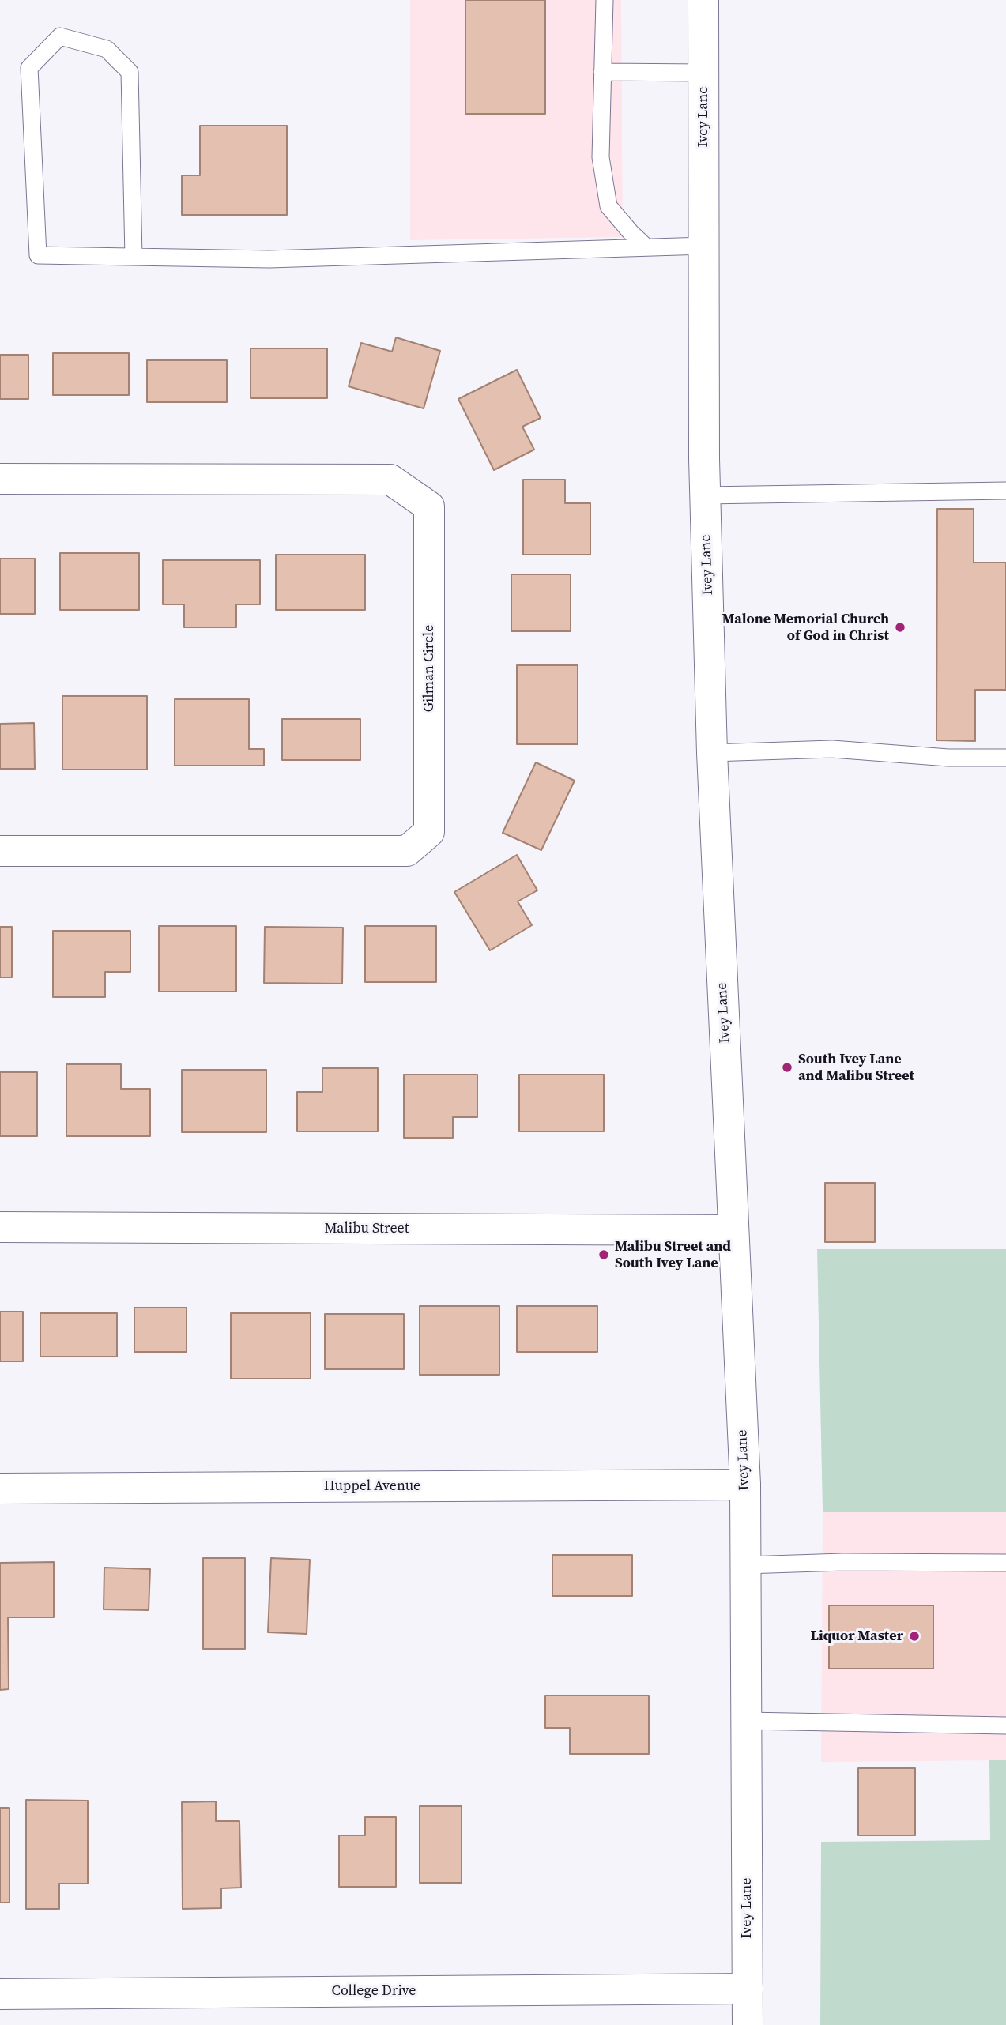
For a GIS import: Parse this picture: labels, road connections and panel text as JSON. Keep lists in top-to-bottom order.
{
  "streets": {
    "street": [
      "Ivey Lane",
      "Gilman Circle",
      "Malibu Street",
      "Huppel Avenue",
      "College Drive"
    ]
  },
  "crossings": [
    ["Ivey Lane", "Malibu Street"],
    ["Ivey Lane", "Huppel Avenue"],
    ["Ivey Lane", "College Drive"]
  ],
  "places": [
    "Malone Memorial Church of God in Christ",
    "South Ivey Lane and Malibu Street",
    "Malibu Street and South Ivey Lane",
    "Liquor Master"
  ]
}
